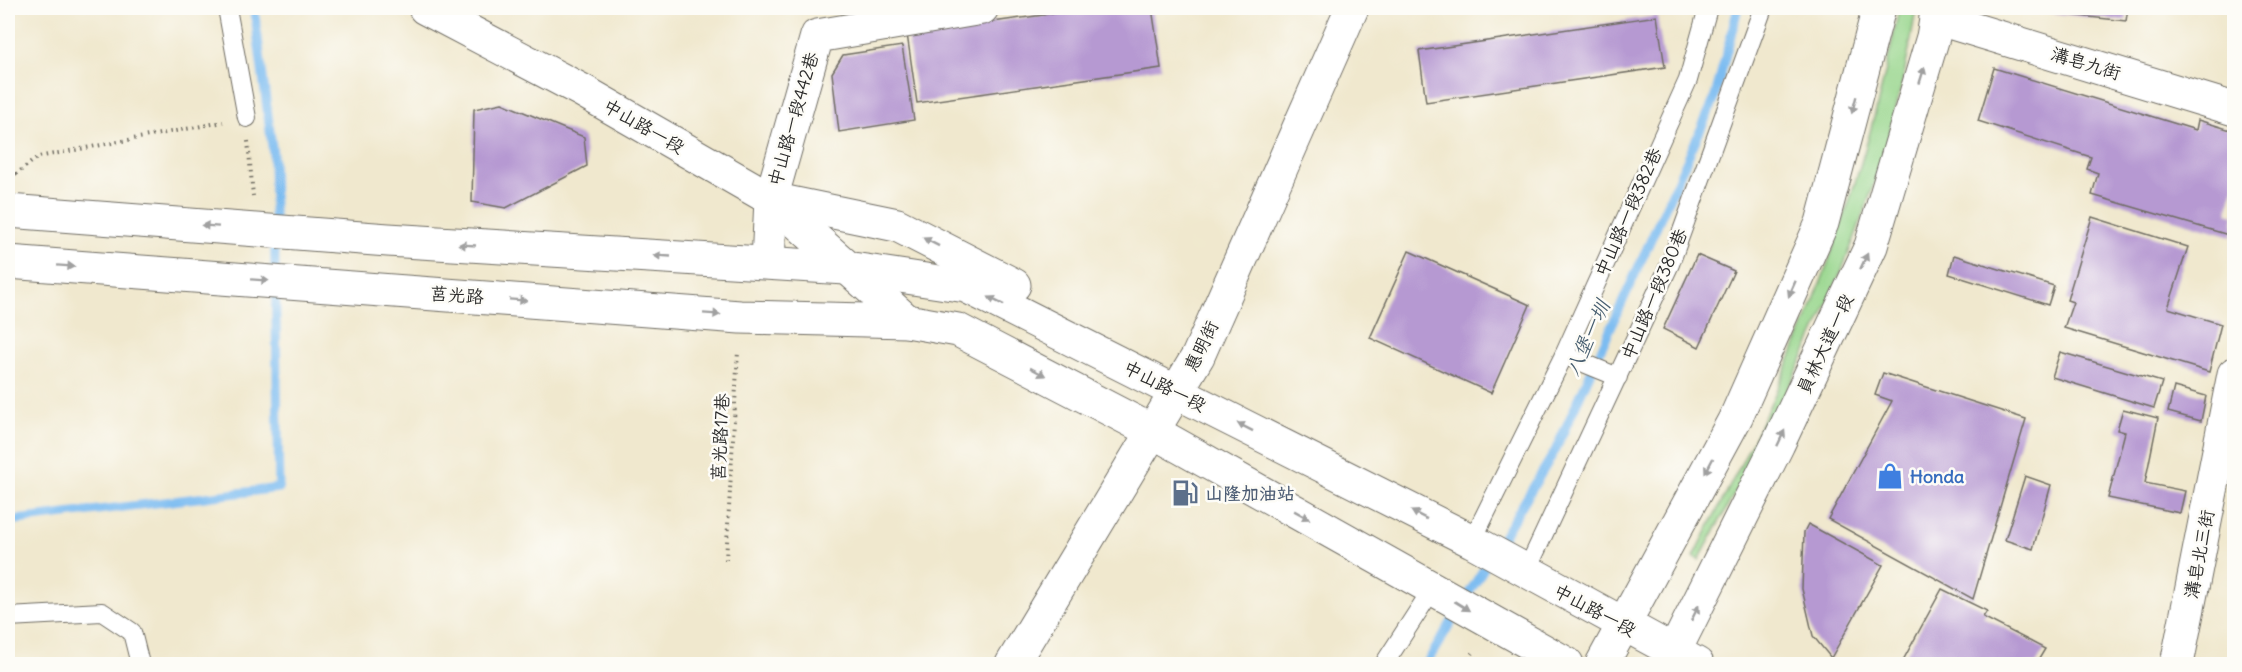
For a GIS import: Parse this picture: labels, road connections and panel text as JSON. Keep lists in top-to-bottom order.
{
  "streets": {
    "main road": [
      "溝皂九街",
      "中山路一段442巷",
      "中山路一段",
      "莒光路",
      "員林大道一段",
      "惠明街",
      "溝皂北三街"
    ],
    "lane": ["中山路一段382巷", "中山路一段380巷"],
    "path": ["莒光路17巷"]
  },
  "crossings": [
    ["溝皂九街", "員林大道一段"],
    ["中山路一段442巷", "中山路一段"],
    ["中山路一段", "中山路一段382巷"],
    ["中山路一段", "中山路一段380巷"],
    ["中山路一段", "莒光路"],
    ["中山路一段", "員林大道一段"],
    ["中山路一段", "惠明街"],
    ["莒光路", "莒光路17巷"]
  ],
  "water": ["八堡一圳"],
  "places": {
    "shop": ["Honda"],
    "fuel station": ["山隆加油站"]
  }
}
